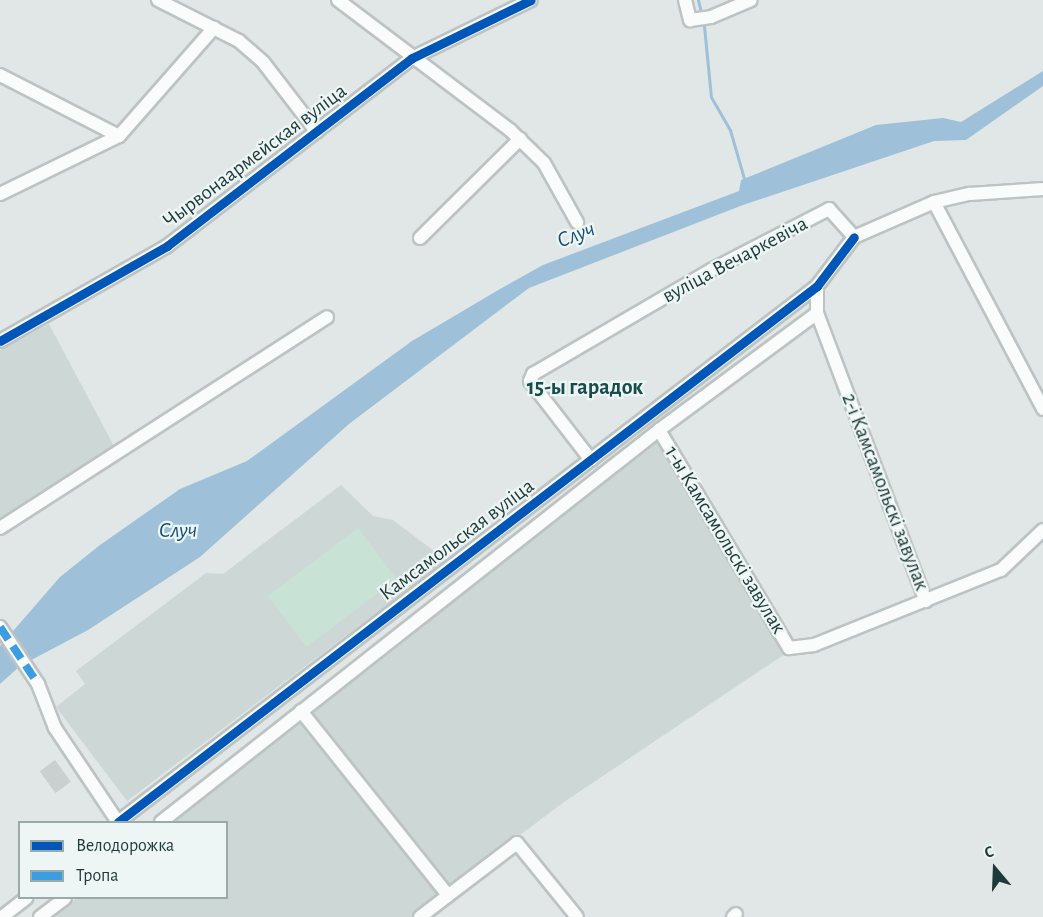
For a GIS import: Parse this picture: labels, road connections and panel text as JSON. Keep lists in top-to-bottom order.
{
  "streets": {
    "street": [
      "Чырвонаармейская вуліца",
      "вуліца Вечаркевіча",
      "2-і Камсамольскі завулак",
      "Камсамольская вуліца",
      "1-ы Камсамольскі завулак"
    ]
  },
  "crossings": [
    ["вуліца Вечаркевіча", "Камсамольская вуліца"],
    ["2-і Камсамольскі завулак", "Камсамольская вуліца"],
    ["2-і Камсамольскі завулак", "1-ы Камсамольскі завулак"],
    ["Камсамольская вуліца", "1-ы Камсамольскі завулак"]
  ],
  "districts": ["15-ы гарадок"],
  "water": ["Случ"],
  "legend": ["Велодорожка", "Тропа"],
  "north": "top"
}
